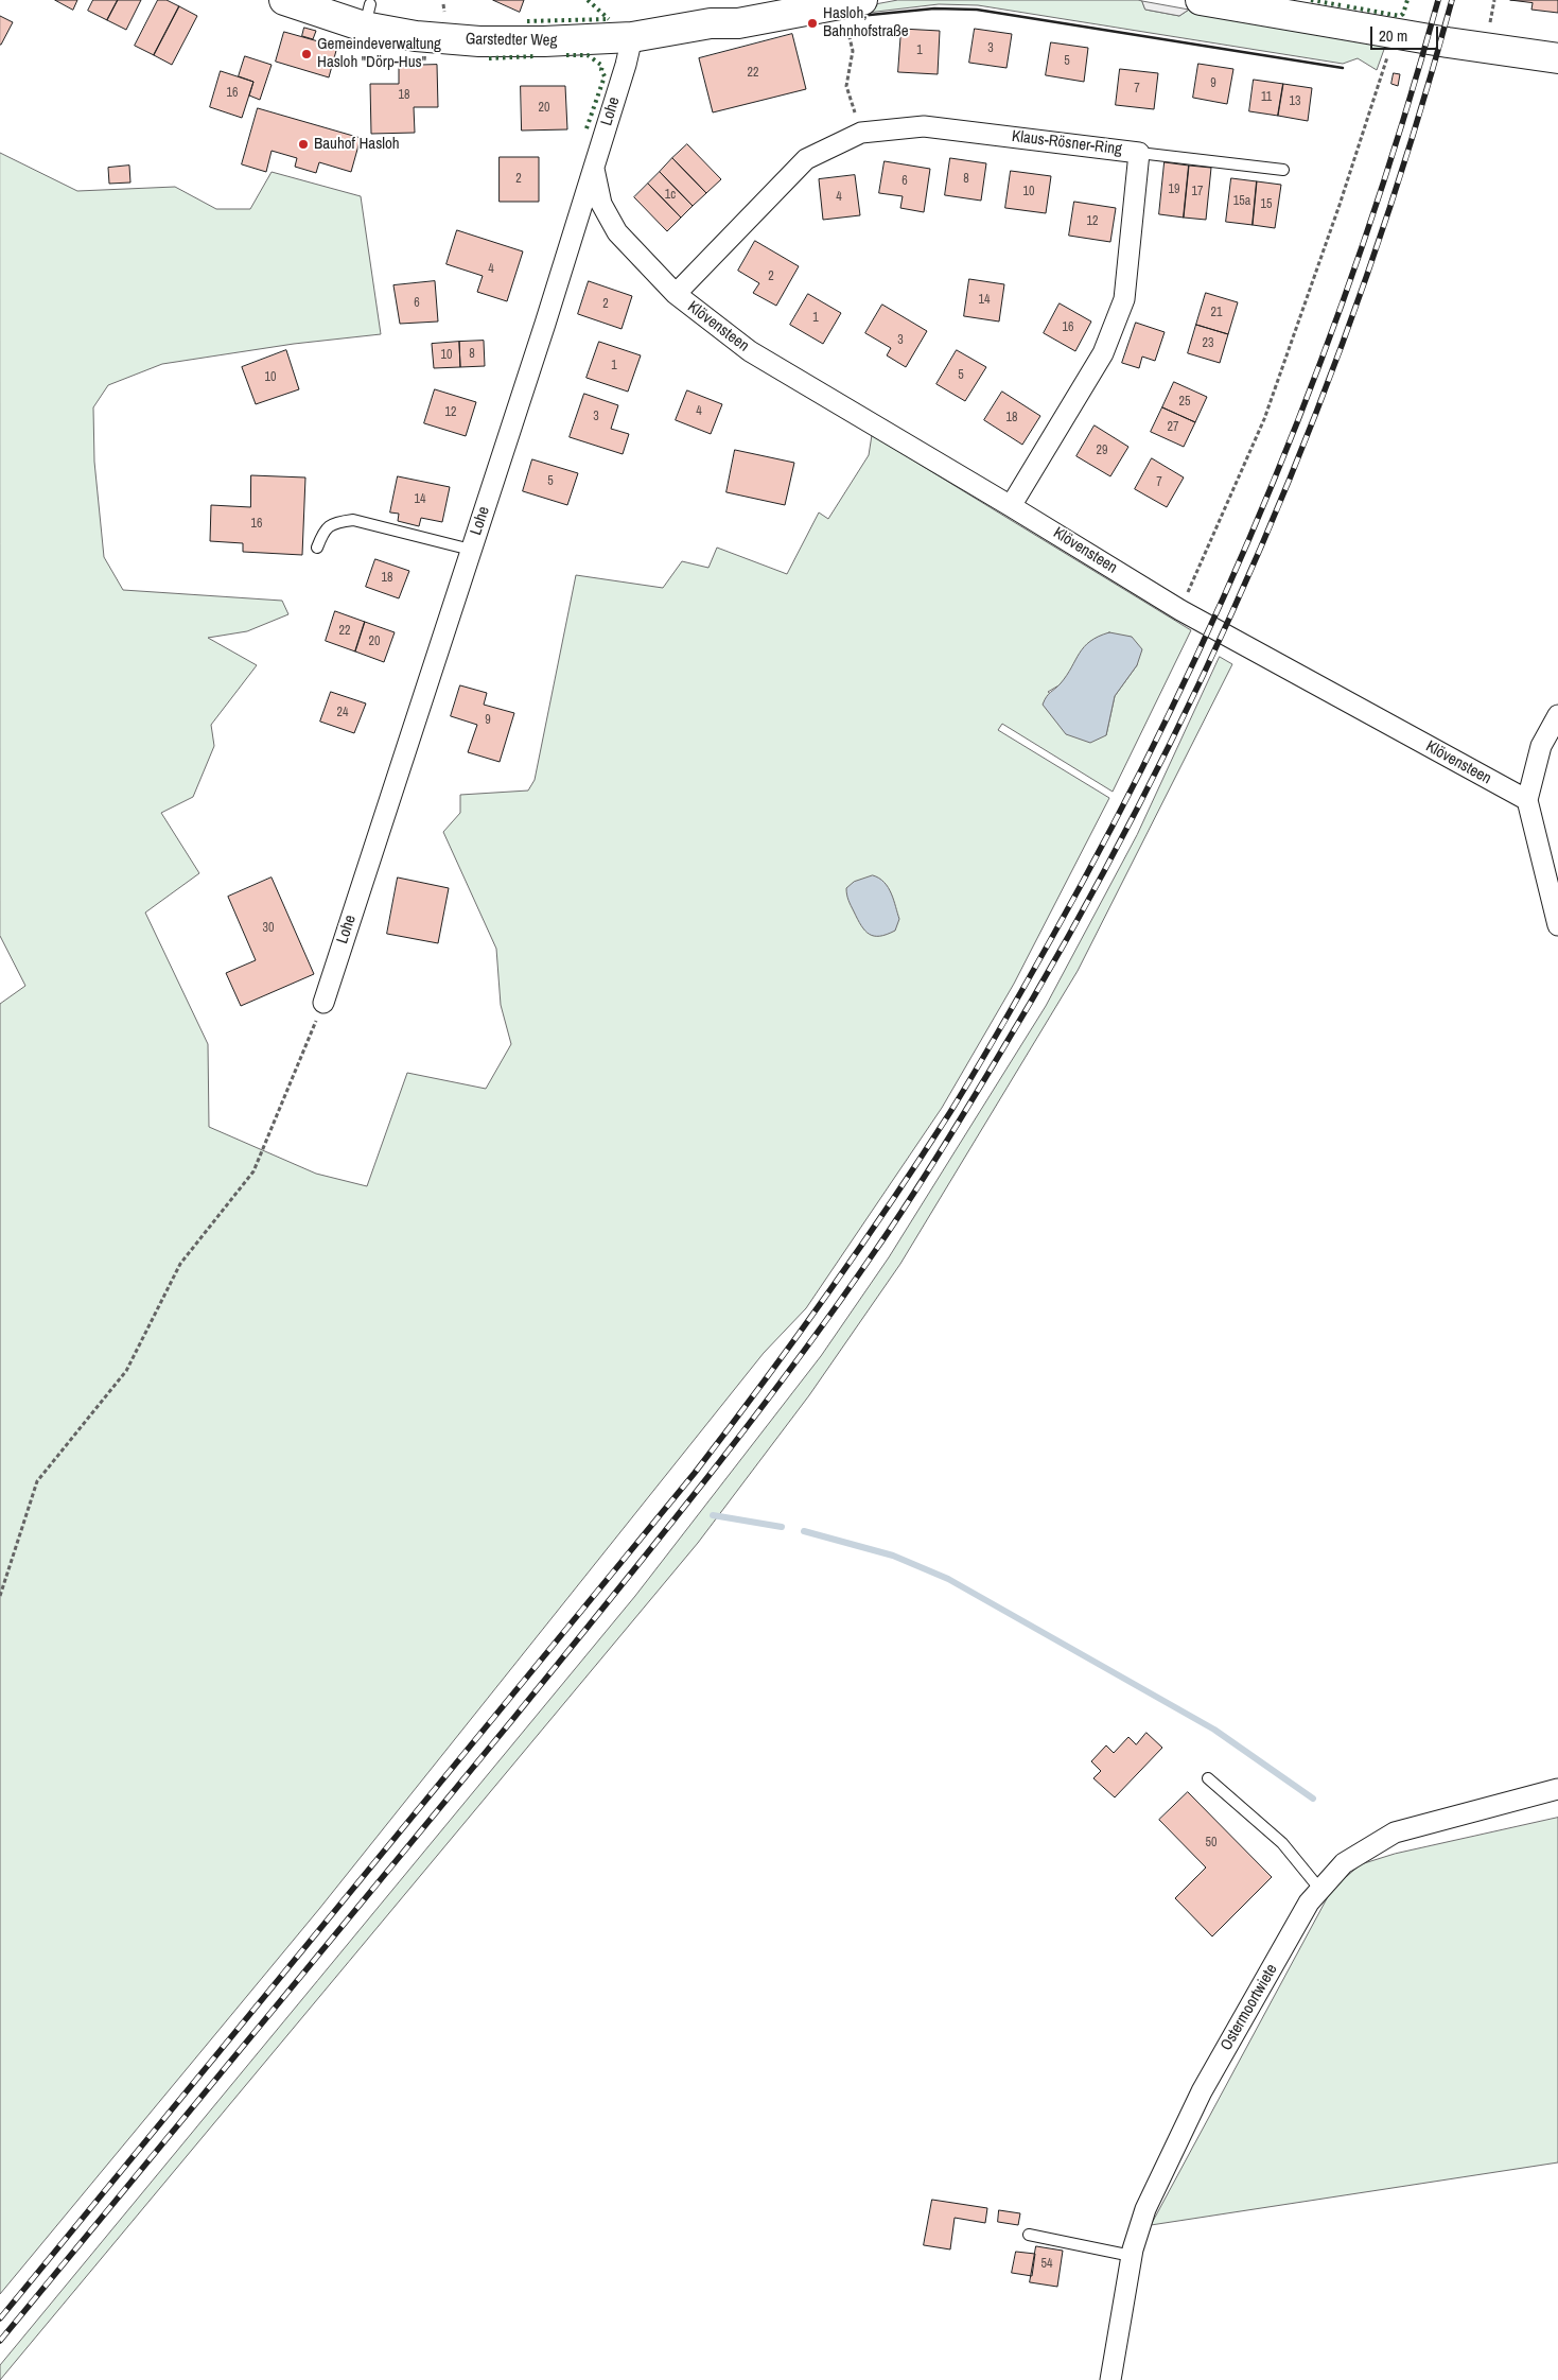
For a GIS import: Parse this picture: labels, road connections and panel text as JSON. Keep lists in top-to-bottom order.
{
  "streets": {
    "main road": ["Garstedter Weg"],
    "street": [
      "Lohe",
      "Klaus-Rösner-Ring",
      "Klövensteen",
      "Ostermoortwiete"
    ]
  },
  "crossings": [
    ["Garstedter Weg", "Lohe"],
    ["Lohe", "Klövensteen"],
    ["Klaus-Rösner-Ring", "Klövensteen"]
  ],
  "places": ["Hasloh, Bahnhofstraße", "Gemeindeverwaltung Hasloh \"Dörp-Hus\"", "Bauhof Hasloh"],
  "house_numbers": [
    "3",
    "1",
    "5",
    "22",
    "9",
    "7",
    "16",
    "18",
    "11",
    "13",
    "20",
    "2",
    "8",
    "6",
    "19",
    "10",
    "17",
    "1c",
    "4",
    "15a",
    "15",
    "12",
    "4",
    "2",
    "14",
    "6",
    "2",
    "21",
    "1",
    "16",
    "3",
    "23",
    "8",
    "10",
    "1",
    "5",
    "10",
    "25",
    "4",
    "12",
    "3",
    "18",
    "27",
    "29",
    "5",
    "7",
    "14",
    "16",
    "18",
    "22",
    "20",
    "24",
    "9",
    "30",
    "50",
    "54"
  ],
  "scale_bar": "20 m"
}
